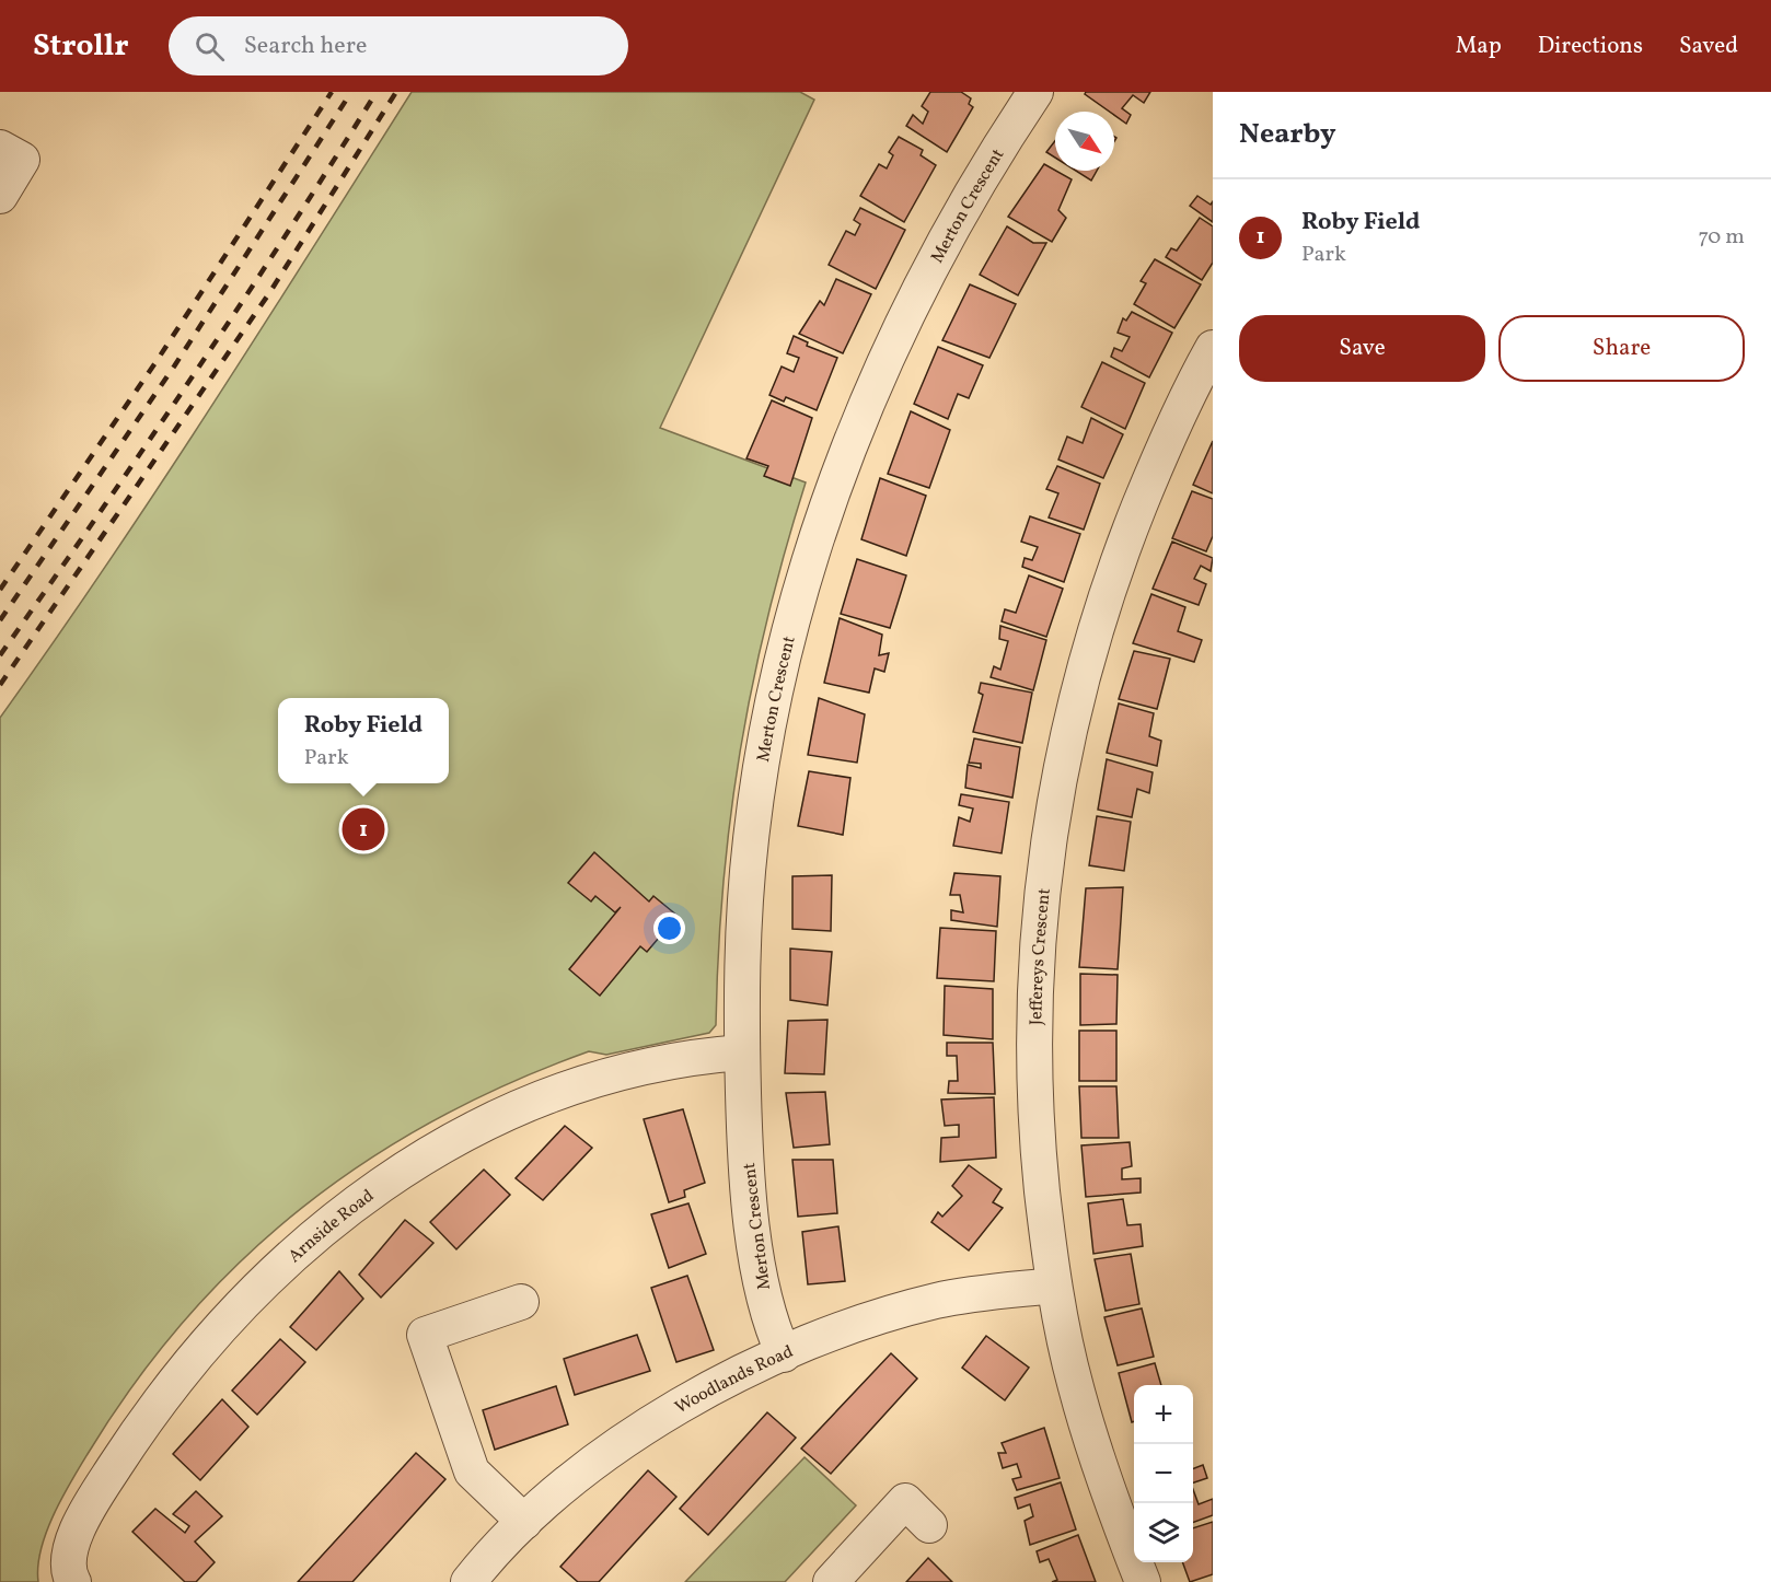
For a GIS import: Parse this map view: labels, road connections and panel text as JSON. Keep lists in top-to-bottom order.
{
  "streets": {
    "street": [
      "Merton Crescent",
      "Jeffereys Crescent",
      "Arnside Road",
      "Woodlands Road"
    ]
  },
  "crossings": [
    ["Merton Crescent", "Arnside Road"],
    ["Merton Crescent", "Woodlands Road"],
    ["Jeffereys Crescent", "Woodlands Road"]
  ],
  "north": "bottom right",
  "page": {
    "header": "Strollr",
    "search": "Search here",
    "nav": ["Map", "Directions", "Saved"],
    "heading": "Nearby",
    "list": [
      {
        "mark": "1",
        "name": "Roby Field",
        "note": "Park",
        "value": "70 m"
      }
    ],
    "buttons": ["Save", "Share"],
    "popup": ["Roby Field", "Park"],
    "pins": "1",
    "map_buttons": ["+", "−"]
  }
}
